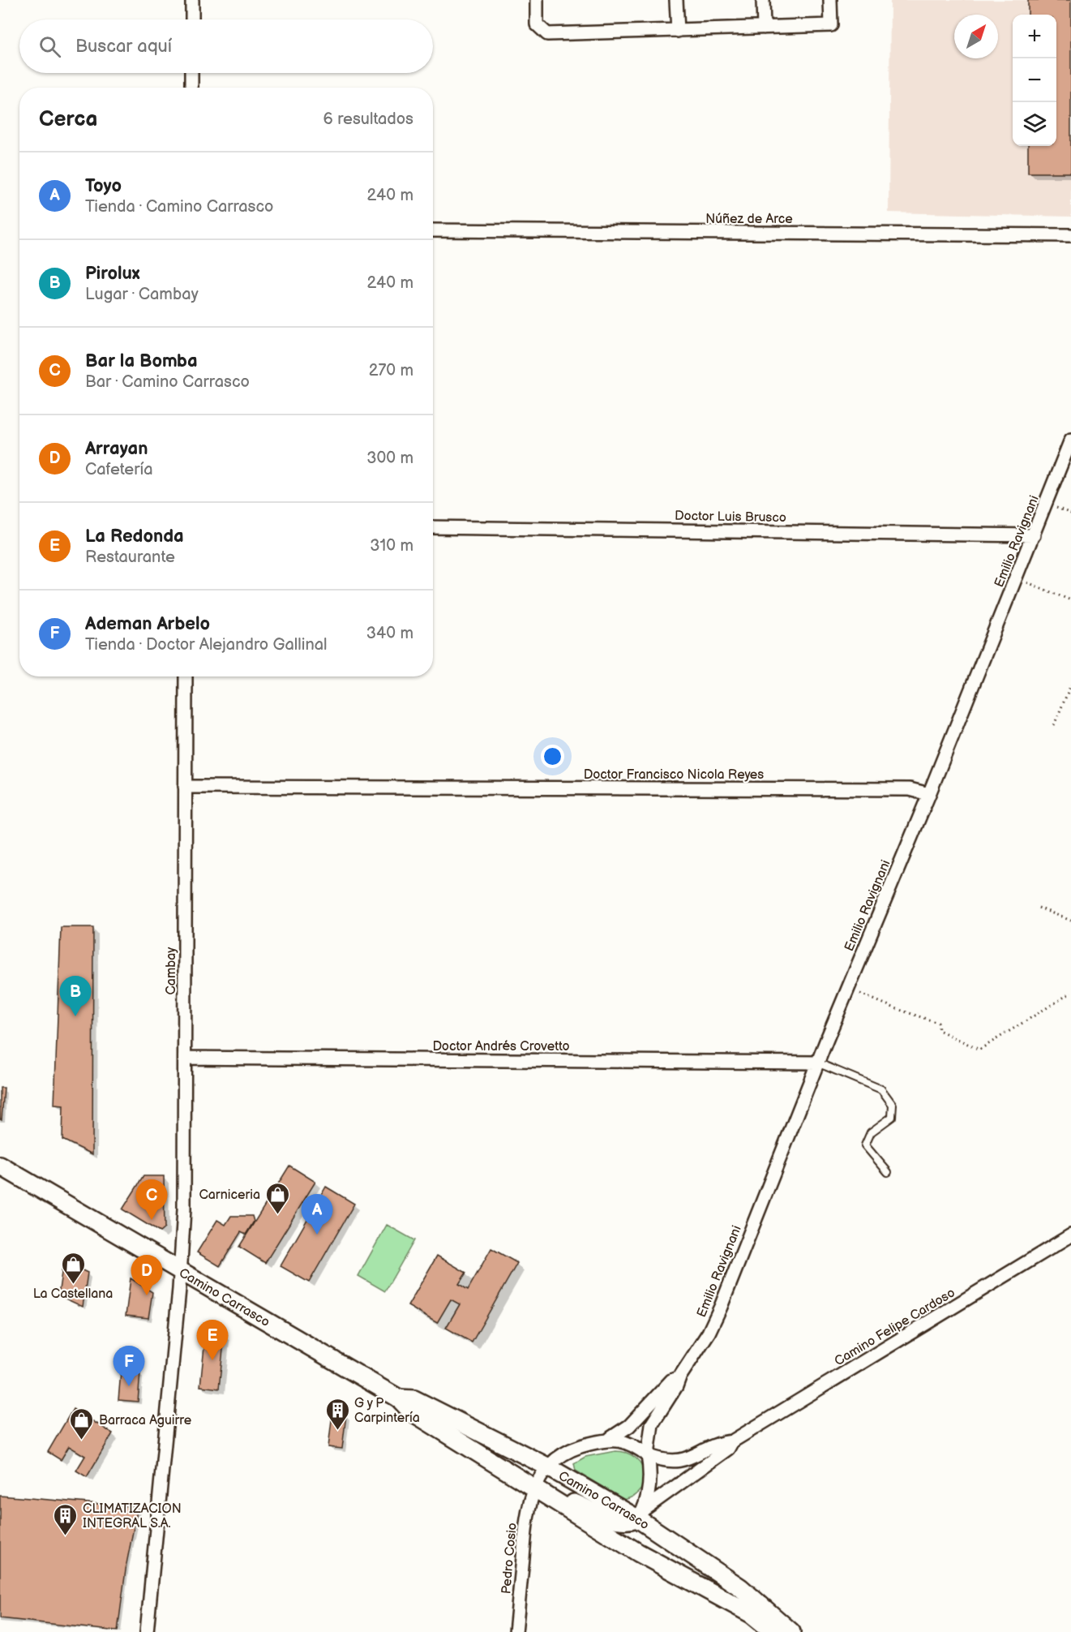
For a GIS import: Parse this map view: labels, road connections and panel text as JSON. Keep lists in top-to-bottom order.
{
  "streets": {
    "main road": ["Camino Carrasco"],
    "street": [
      "Núñez de Arce",
      "Doctor Luis Brusco",
      "Emilio Ravignani",
      "Doctor Francisco Nicola Reyes",
      "Cambay",
      "Doctor Andrés Crovetto",
      "Camino Felipe Cardoso",
      "Pedro Cosio"
    ]
  },
  "crossings": [
    ["Doctor Luis Brusco", "Emilio Ravignani"],
    ["Emilio Ravignani", "Doctor Francisco Nicola Reyes"],
    ["Emilio Ravignani", "Doctor Andrés Crovetto"],
    ["Emilio Ravignani", "Camino Carrasco"],
    ["Emilio Ravignani", "Camino Felipe Cardoso"],
    ["Emilio Ravignani", "Pedro Cosio"],
    ["Doctor Francisco Nicola Reyes", "Cambay"],
    ["Cambay", "Doctor Andrés Crovetto"],
    ["Cambay", "Camino Carrasco"],
    ["Camino Carrasco", "Camino Felipe Cardoso"],
    ["Camino Carrasco", "Pedro Cosio"]
  ],
  "places": {
    "shop": ["Carniceria", "La Castellana", "Barraca Aguirre"],
    "building": ["G y P Carpintería", "CLIMATIZACION INTEGRAL S.A."]
  },
  "north": "top right",
  "page": {
    "map_buttons": ["+", "−"],
    "search": "Buscar aquí",
    "heading": ["Cerca", "6 resultados"],
    "list": [
      {
        "mark": "A",
        "name": "Toyo",
        "note": "Tienda · Camino Carrasco",
        "value": "240 m"
      },
      {
        "mark": "B",
        "name": "Pirolux",
        "note": "Lugar · Cambay",
        "value": "240 m"
      },
      {
        "mark": "C",
        "name": "Bar la Bomba",
        "note": "Bar · Camino Carrasco",
        "value": "270 m"
      },
      {
        "mark": "D",
        "name": "Arrayan",
        "note": "Cafetería",
        "value": "300 m"
      },
      {
        "mark": "E",
        "name": "La Redonda",
        "note": "Restaurante",
        "value": "310 m"
      },
      {
        "mark": "F",
        "name": "Ademan Arbelo",
        "note": "Tienda · Doctor Alejandro Gallinal",
        "value": "340 m"
      }
    ],
    "pins": [
      "B",
      "C",
      "A",
      "D",
      "E",
      "F"
    ]
  }
}
